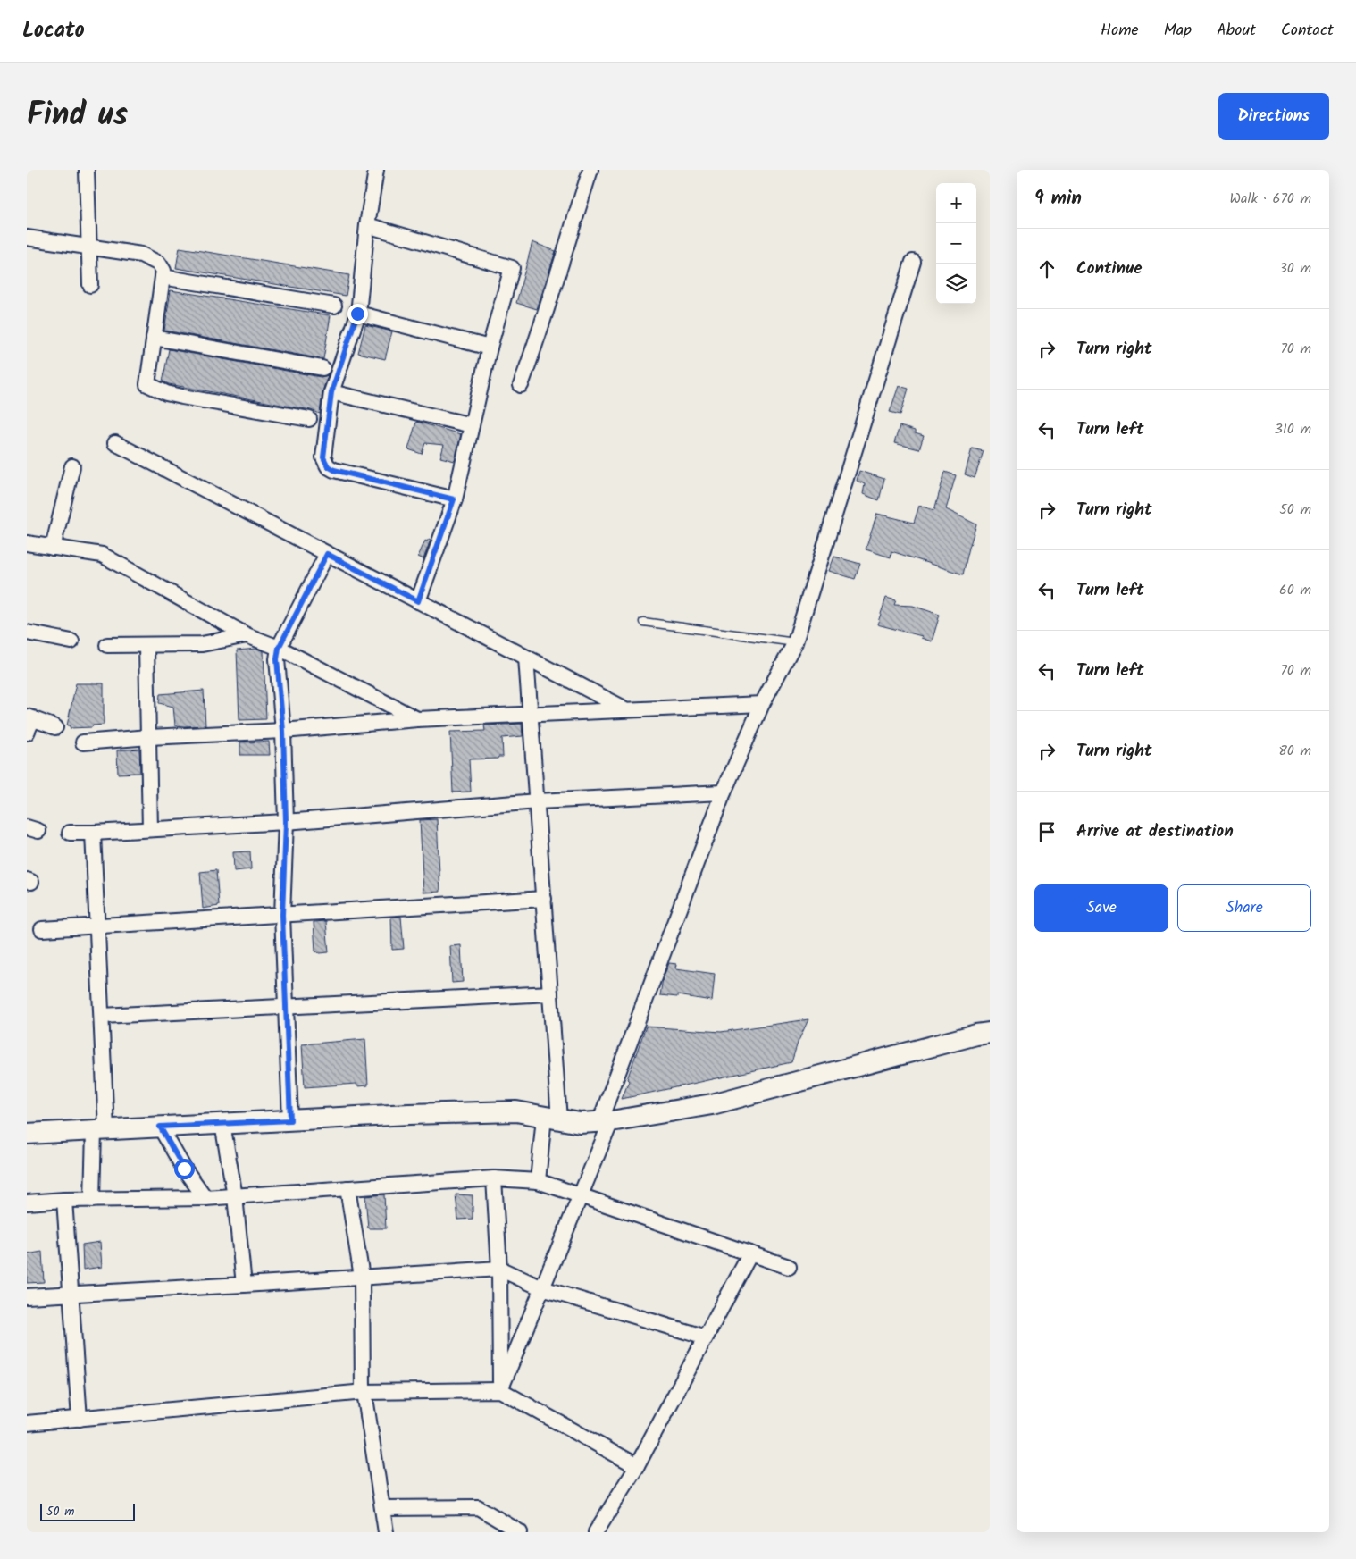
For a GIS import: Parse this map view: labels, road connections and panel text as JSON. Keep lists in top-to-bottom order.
{
  "scale_bar": "50 m",
  "page": {
    "header": "Locato",
    "nav": [
      "Home",
      "Map",
      "About",
      "Contact"
    ],
    "title": "Find us",
    "buttons": [
      "Directions",
      ["Save", "Share"]
    ],
    "heading": ["9 min", "Walk · 670 m"],
    "map_buttons": ["+", "−"],
    "list": [
      ["Continue", "30 m"],
      ["Turn right", "70 m"],
      ["Turn left", "310 m"],
      ["Turn right", "50 m"],
      ["Turn left", "60 m"],
      ["Turn left", "70 m"],
      ["Turn right", "80 m"],
      "Arrive at destination"
    ],
    "scale": "50 m"
  }
}
